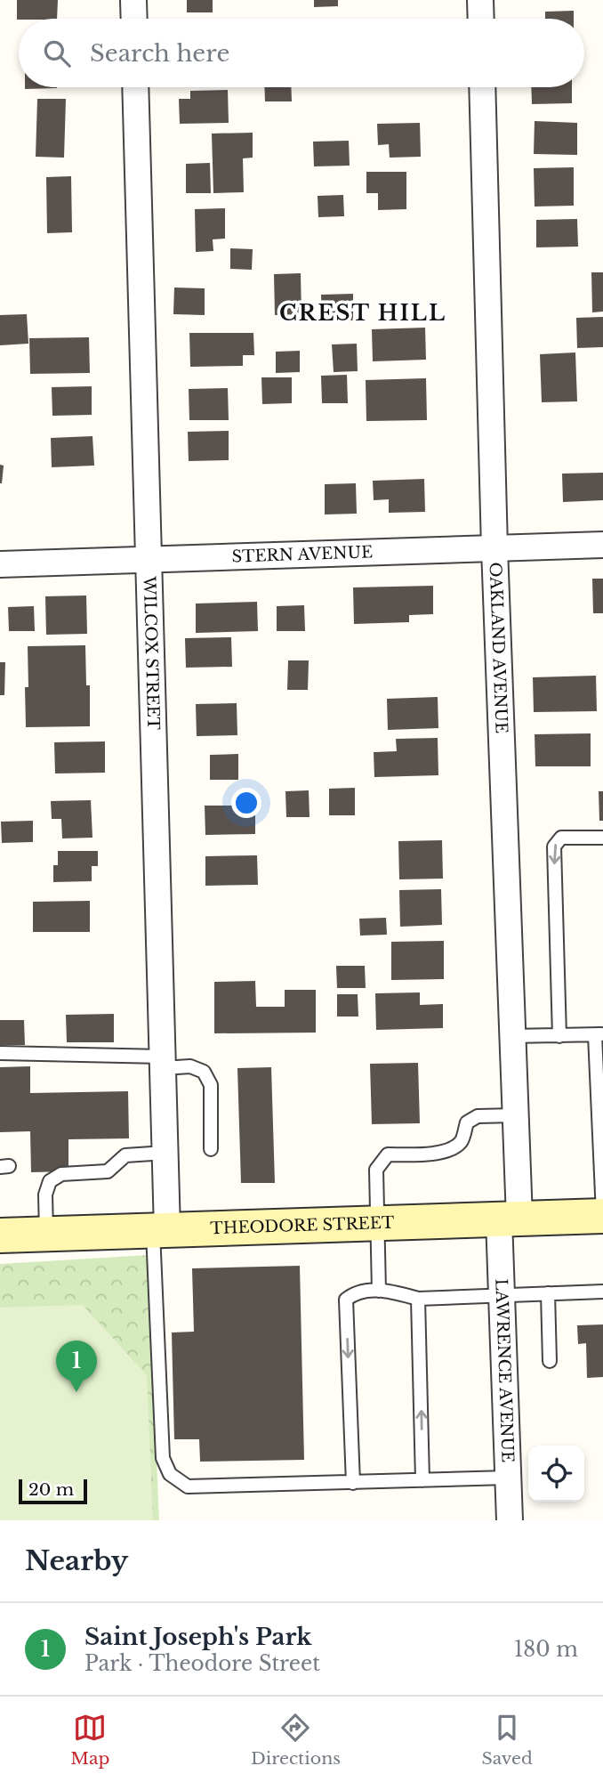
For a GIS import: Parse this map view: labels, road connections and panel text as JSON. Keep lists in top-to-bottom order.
{
  "streets": {
    "main road": ["THEODORE STREET"],
    "street": [
      "STERN AVENUE",
      "OAKLAND AVENUE",
      "WILCOX STREET",
      "LAWRENCE AVENUE"
    ]
  },
  "crossings": [
    ["STERN AVENUE", "OAKLAND AVENUE"],
    ["STERN AVENUE", "WILCOX STREET"],
    ["OAKLAND AVENUE", "THEODORE STREET"],
    ["OAKLAND AVENUE", "LAWRENCE AVENUE"],
    ["WILCOX STREET", "THEODORE STREET"],
    ["THEODORE STREET", "LAWRENCE AVENUE"]
  ],
  "districts": ["CREST HILL"],
  "scale_bar": "20 m",
  "page": {
    "search": "Search here",
    "pins": "1",
    "scale": "20 m",
    "heading": "Nearby",
    "list": [
      {
        "mark": "1",
        "name": "Saint Joseph's Park",
        "note": "Park · Theodore Street",
        "value": "180 m"
      }
    ],
    "nav": ["Map", "Directions", "Saved"]
  }
}
